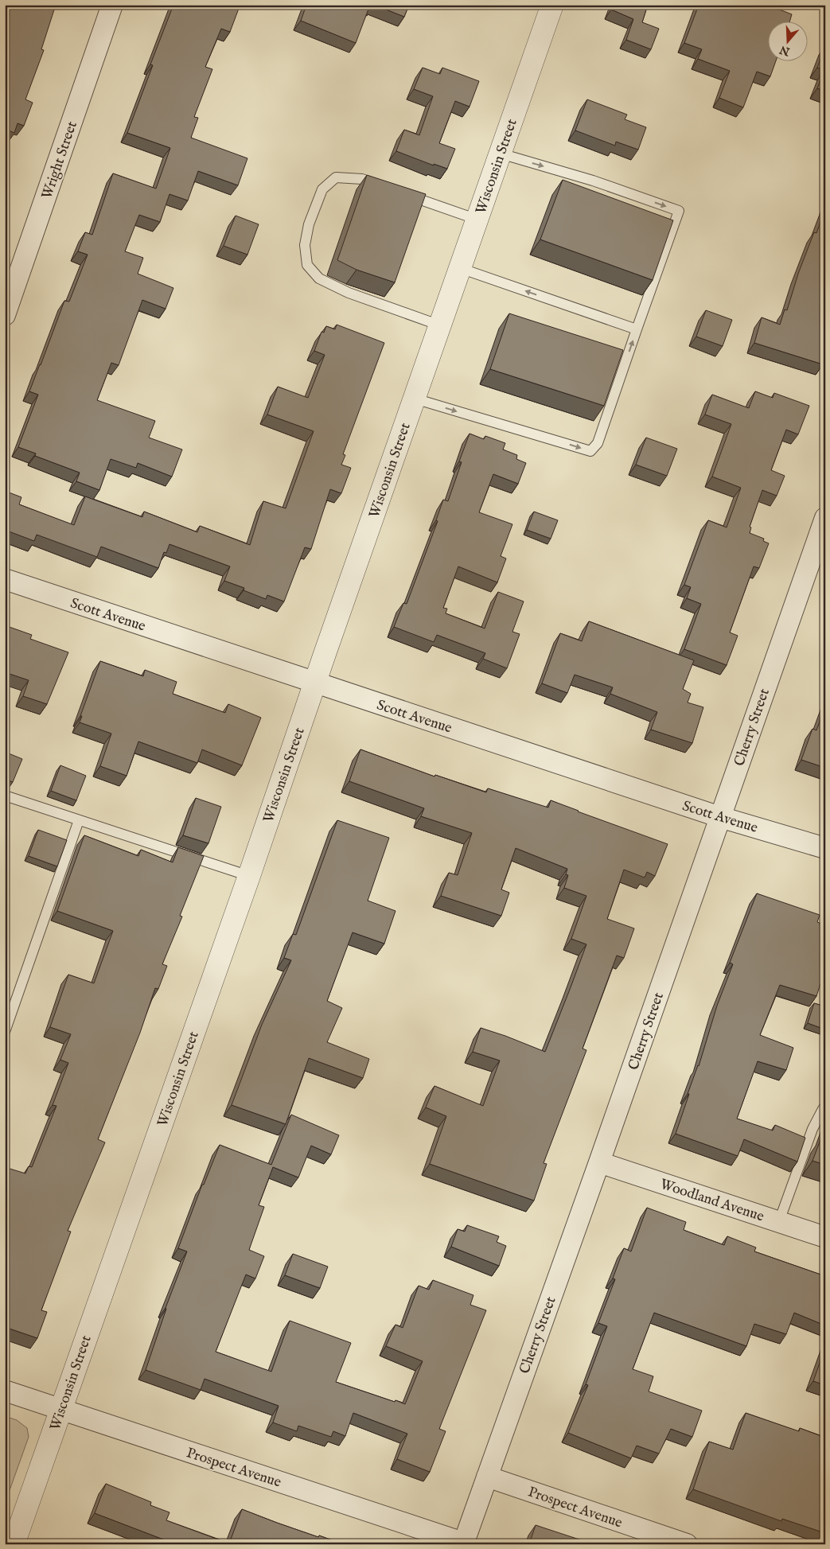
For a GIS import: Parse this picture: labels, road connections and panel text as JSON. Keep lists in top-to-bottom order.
{
  "streets": {
    "street": [
      "Wright Street",
      "Wisconsin Street",
      "Scott Avenue",
      "Cherry Street",
      "Woodland Avenue",
      "Prospect Avenue"
    ]
  },
  "crossings": [
    ["Wisconsin Street", "Scott Avenue"],
    ["Wisconsin Street", "Prospect Avenue"],
    ["Scott Avenue", "Cherry Street"],
    ["Cherry Street", "Woodland Avenue"],
    ["Cherry Street", "Prospect Avenue"]
  ],
  "north": "bottom"
}
